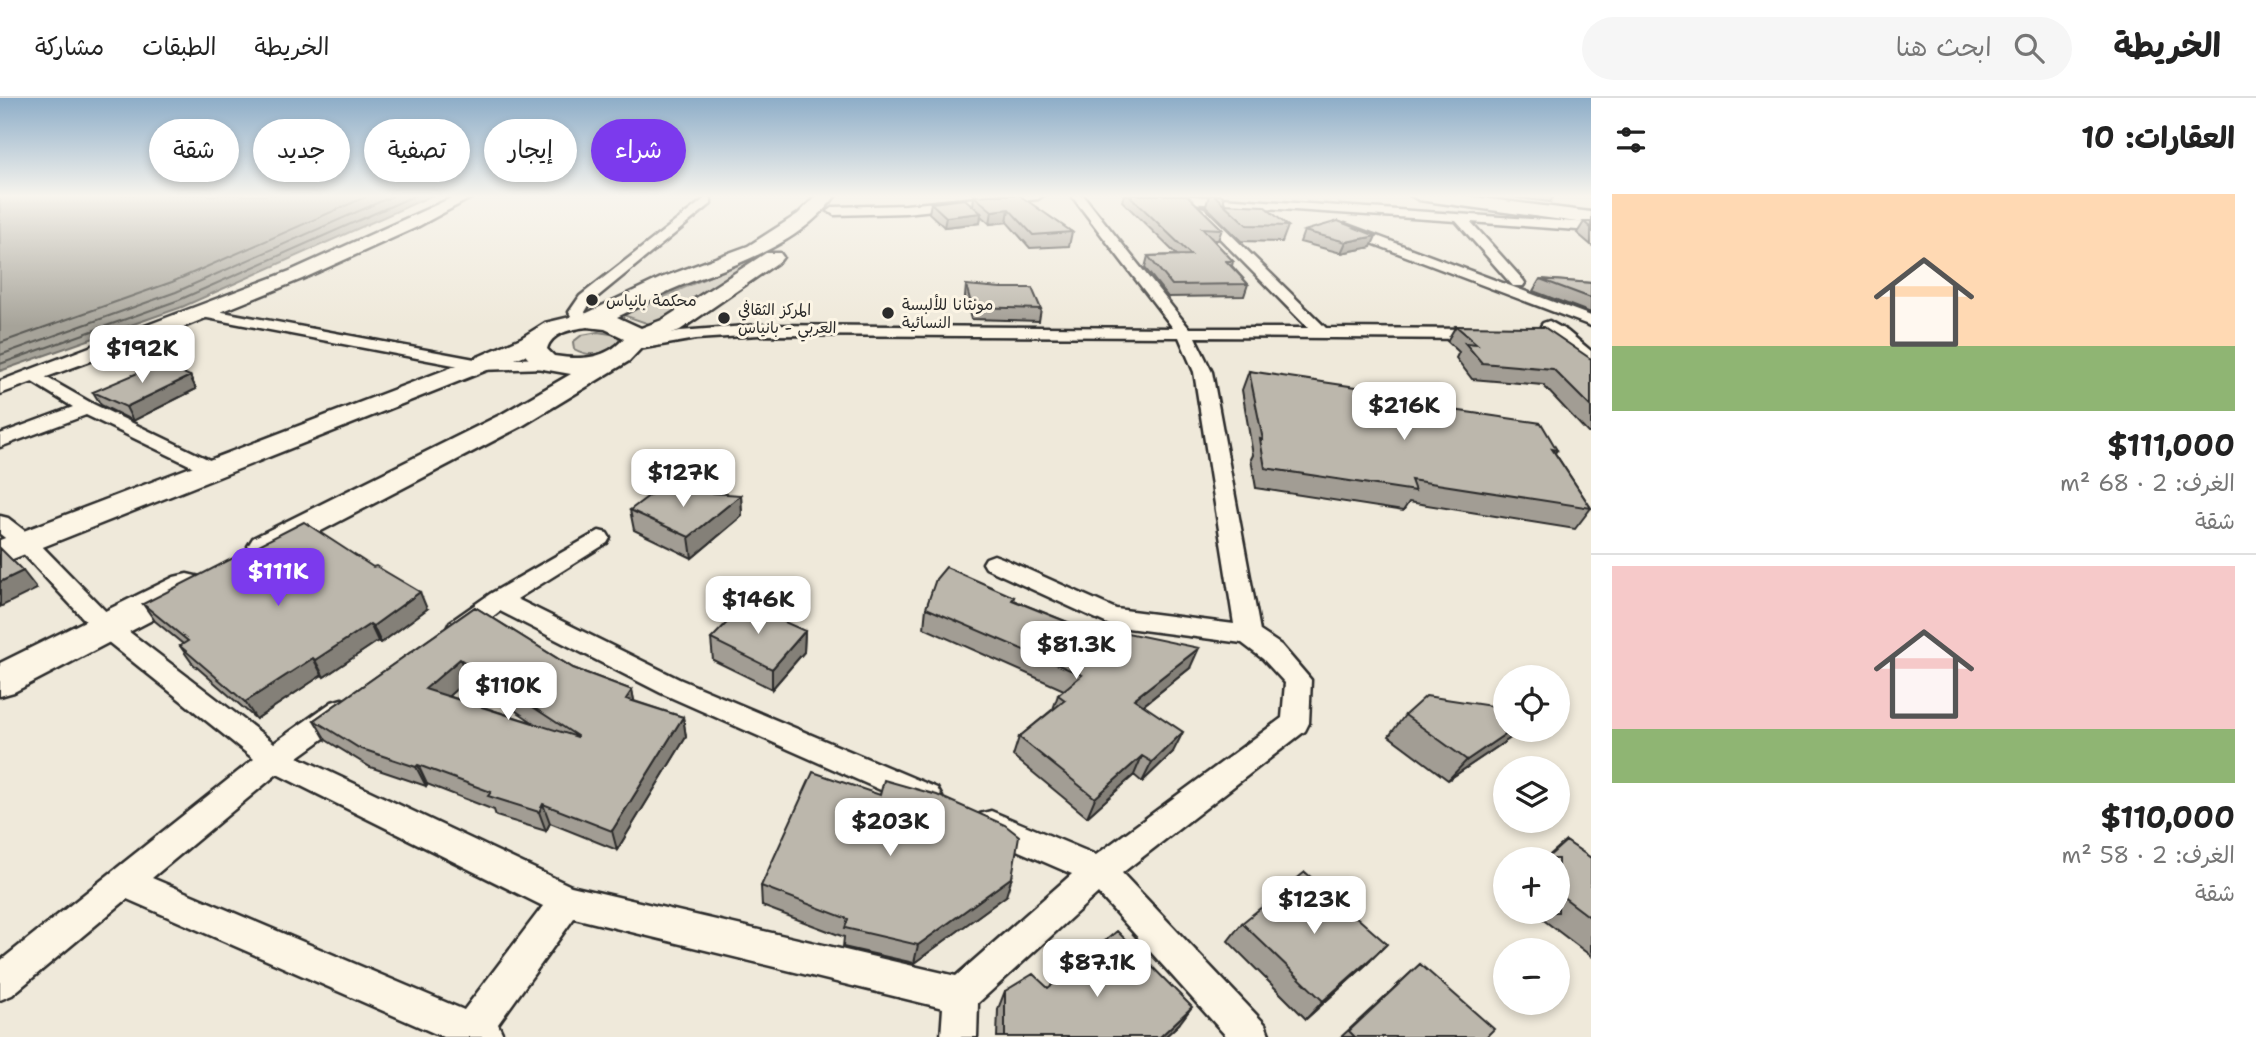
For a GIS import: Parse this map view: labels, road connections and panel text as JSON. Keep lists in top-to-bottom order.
{
  "places": ["محكمة بانياس", "مونتانا للألبسة النسائية", "المركز الثقافي العربي - بانياس"],
  "page": {
    "header": "الخريطة",
    "search": "ابحث هنا",
    "nav": ["الخريطة", "الطبقات", "مشاركة"],
    "heading": "العقارات: 10",
    "chip": [
      "شراء",
      "إيجار",
      "تصفية",
      "جديد",
      "شقة"
    ],
    "list": [
      {
        "name": "$111,000",
        "note": "الغرف: 2 · 68 m² · شقة"
      },
      {
        "name": "$110,000",
        "note": "الغرف: 2 · 58 m² · شقة"
      }
    ],
    "price": [
      "$192K",
      "$216K",
      "$127K",
      "$111K",
      "$146K",
      "$81.3K",
      "$110K",
      "$203K",
      "$123K",
      "$87.1K"
    ],
    "map_buttons": ["+", "−"]
  }
}
